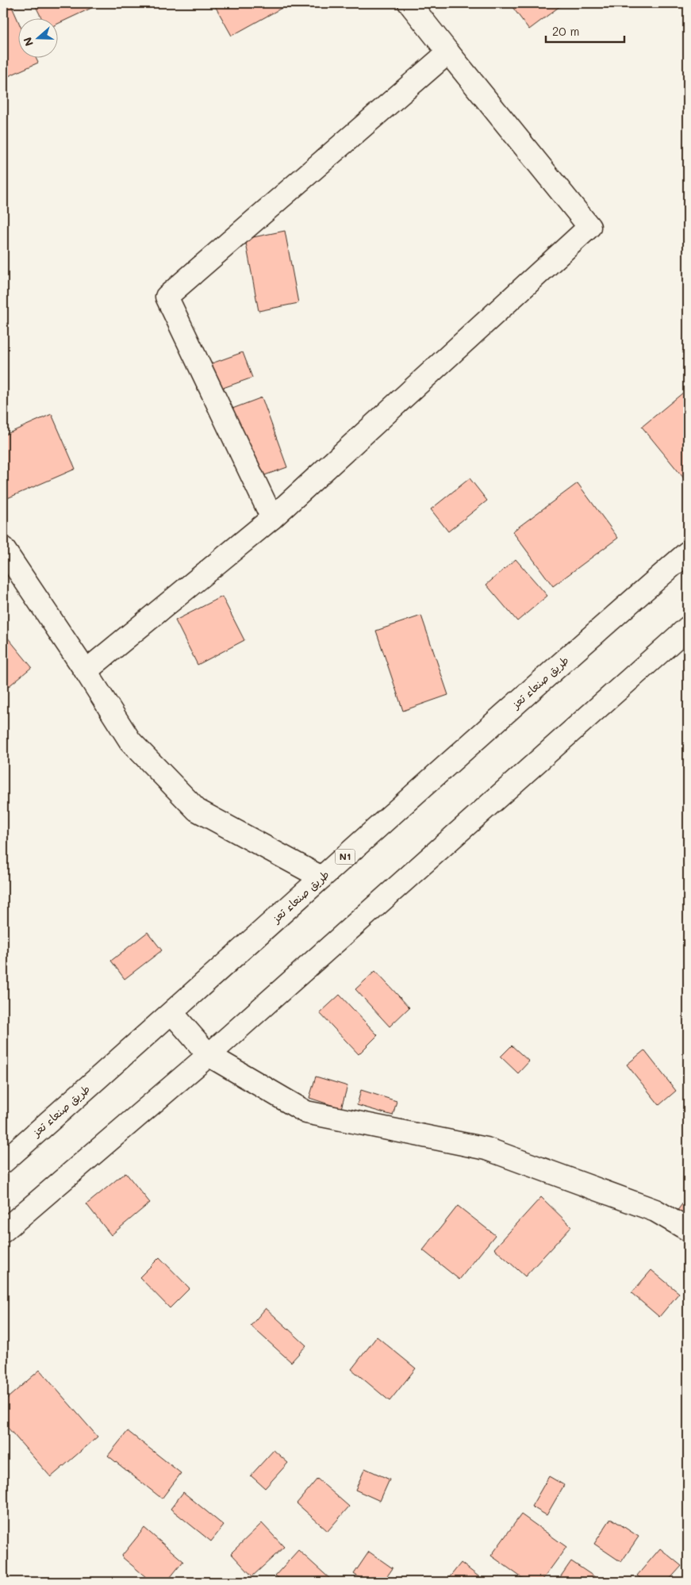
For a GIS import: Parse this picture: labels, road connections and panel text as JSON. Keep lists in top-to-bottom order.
{
  "streets": {
    "main road": ["طريق صنعاء تعز", "N1"]
  },
  "scale_bar": "20 m",
  "north": "left"
}
